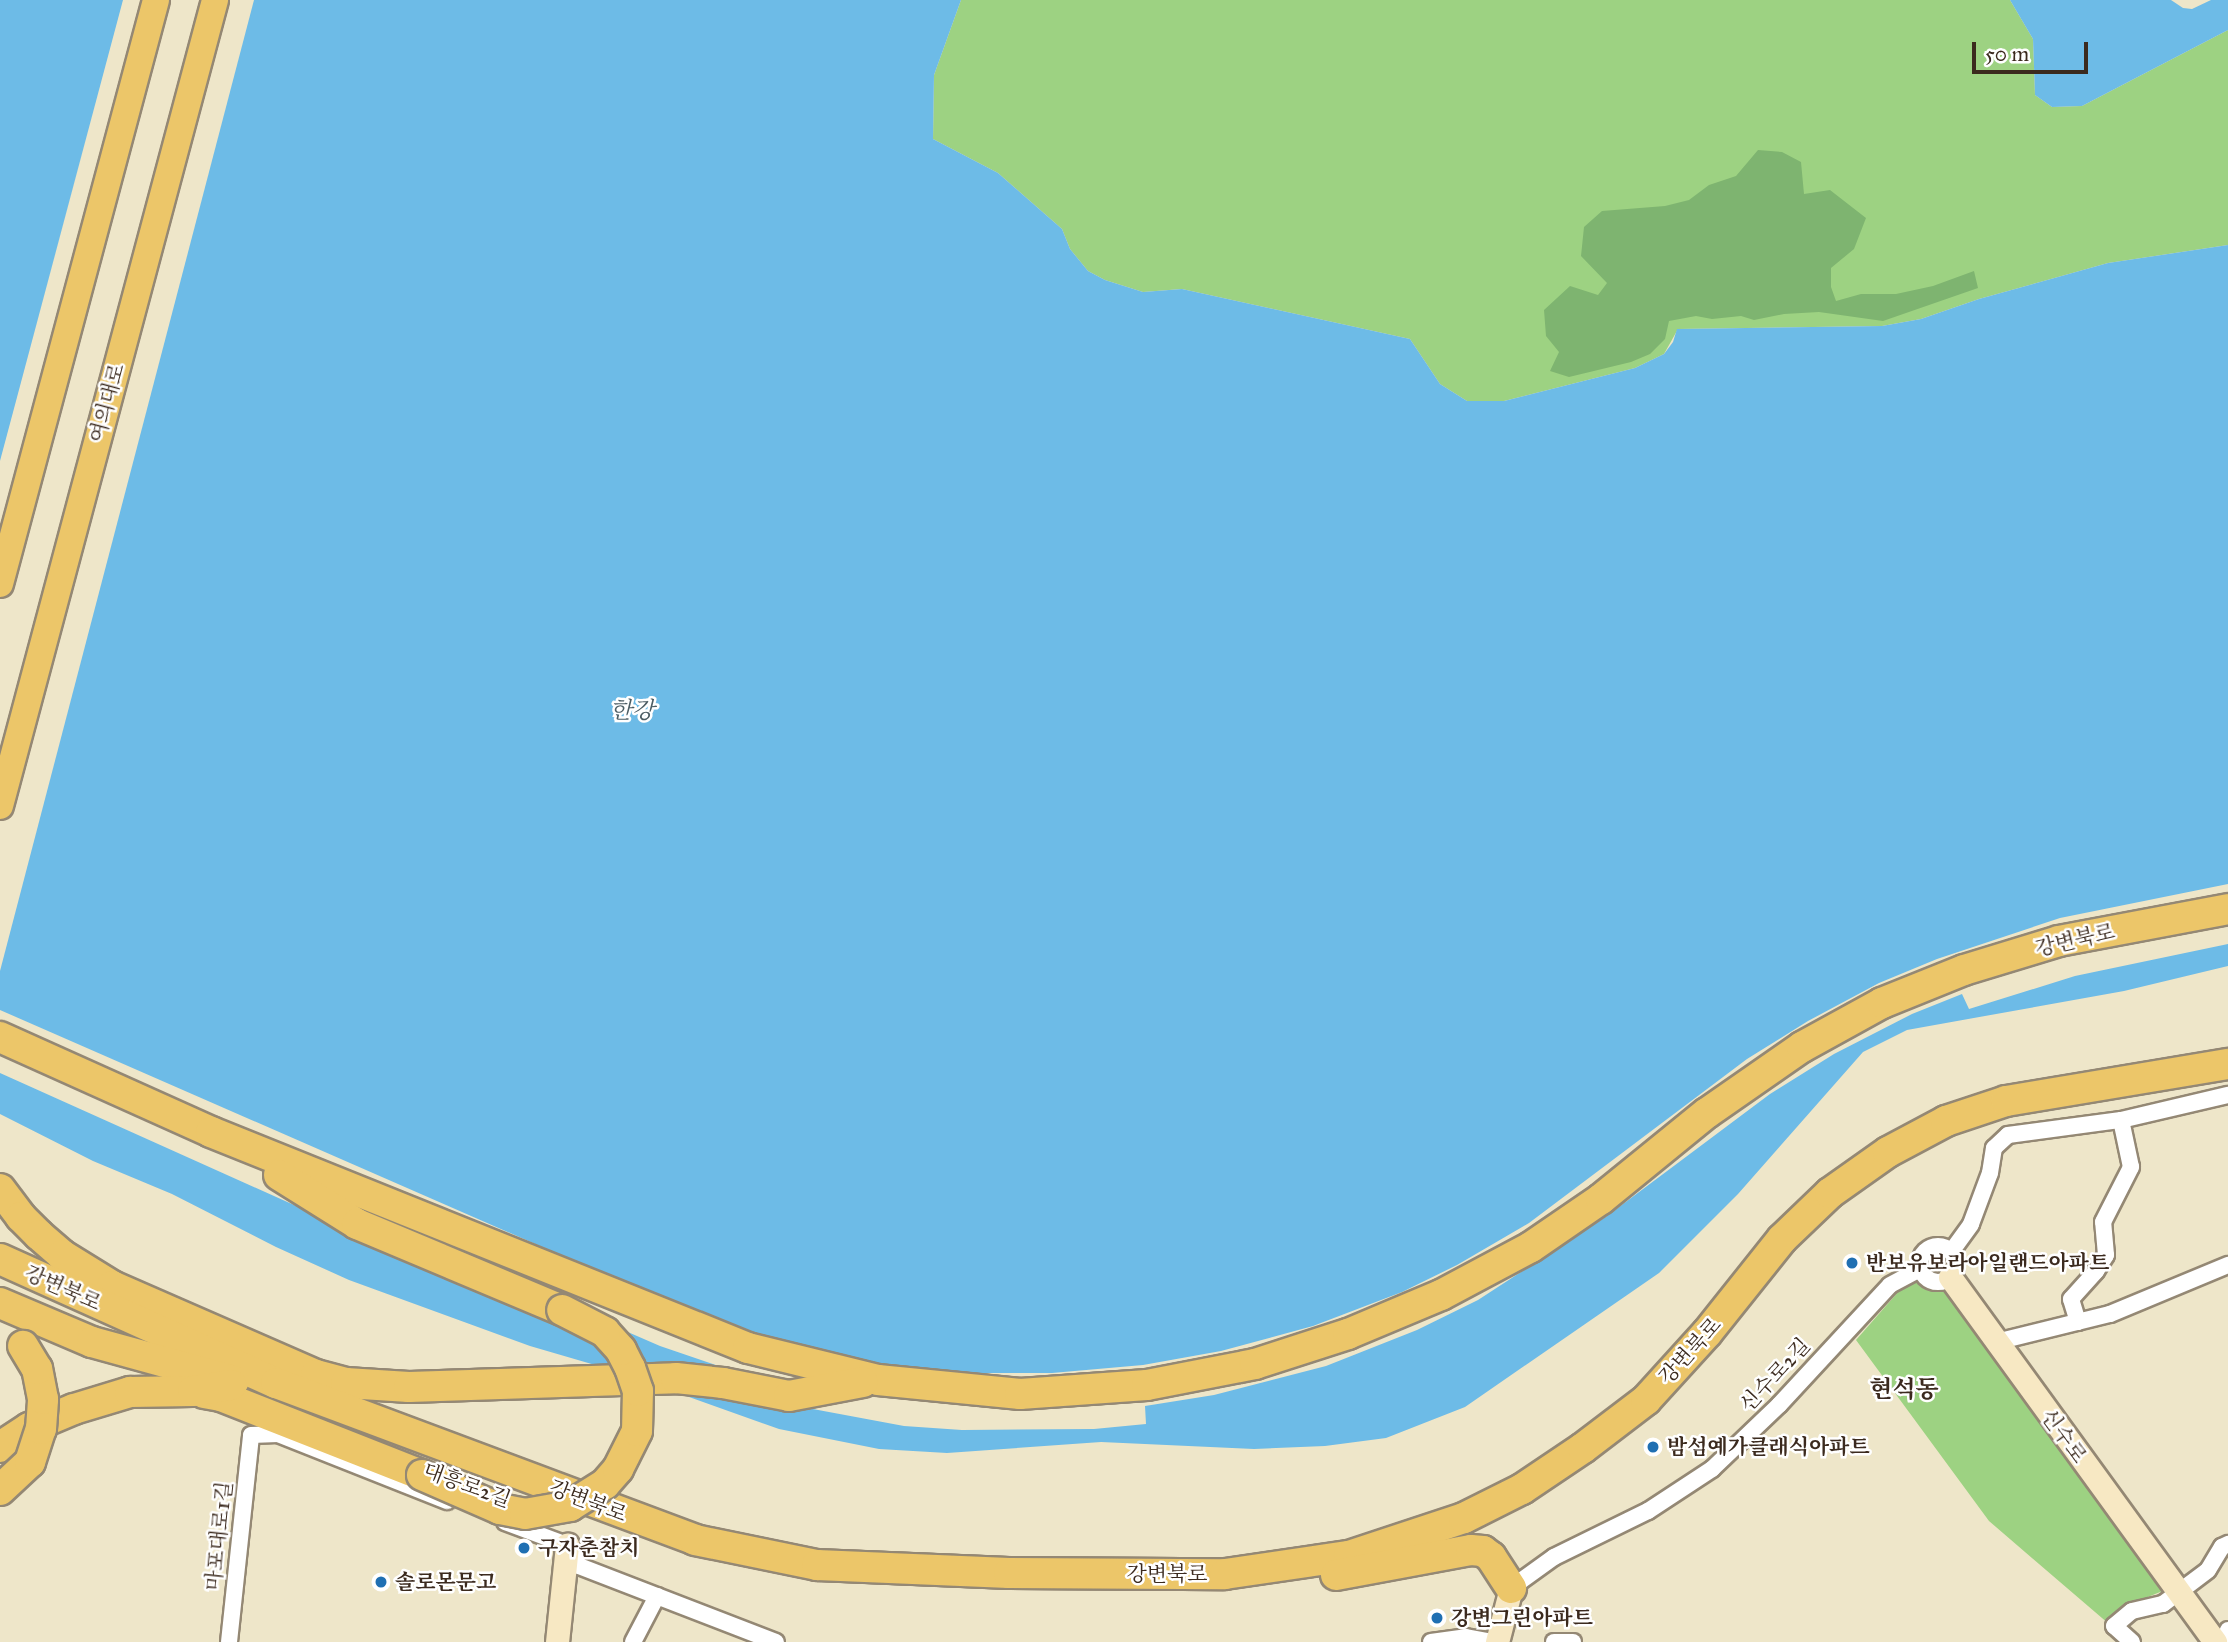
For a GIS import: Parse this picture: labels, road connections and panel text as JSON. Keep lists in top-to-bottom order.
{
  "streets": {
    "highway": ["강변북로"],
    "main road": ["여의대로"],
    "street": [
      "신수로2길",
      "신수로",
      "대흥로2길",
      "마포대로1길"
    ]
  },
  "crossings": [
    ["신수로2길", "신수로"],
    ["대흥로2길", "마포대로1길"]
  ],
  "districts": ["현석동"],
  "water": ["한강"],
  "places": [
    "반보유보라아일랜드아파트",
    "밤섬예가클래식아파트",
    "구자춘참치",
    "솔로몬문고",
    "강변그린아파트"
  ],
  "scale_bar": "50 m"
}
